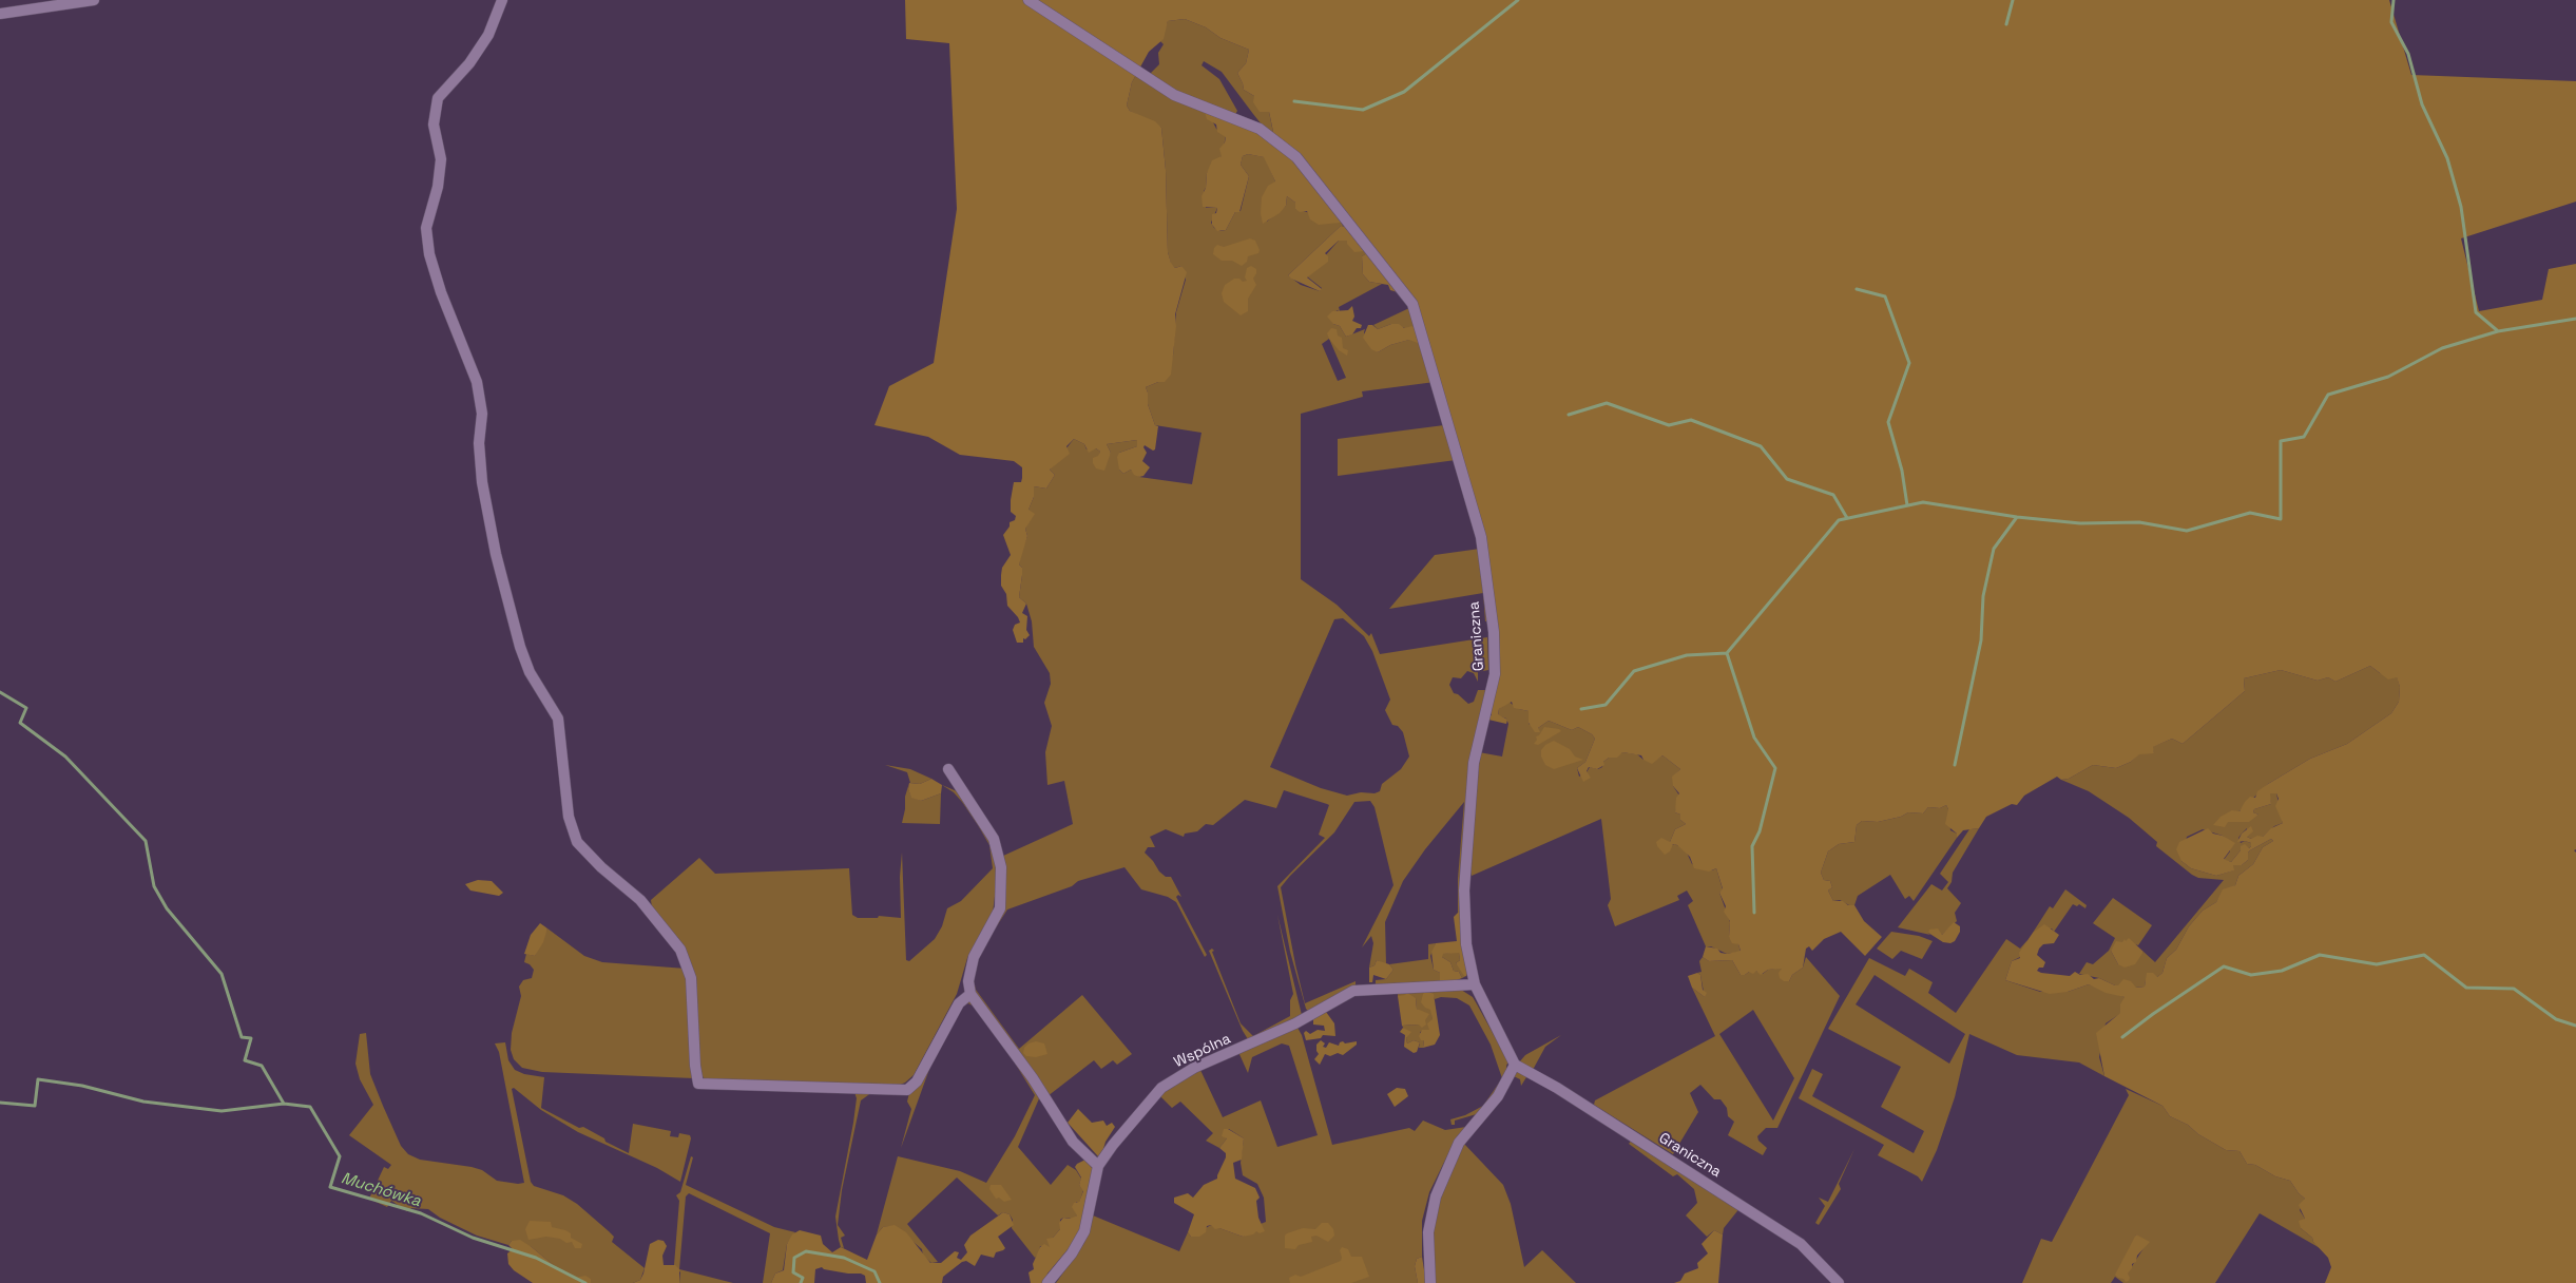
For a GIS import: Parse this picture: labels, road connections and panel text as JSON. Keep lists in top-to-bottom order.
{
  "streets": {
    "street": ["Graniczna", "Wspólna"]
  },
  "crossings": [
    ["Graniczna", "Wspólna"]
  ],
  "water": ["Muchówka"]
}
